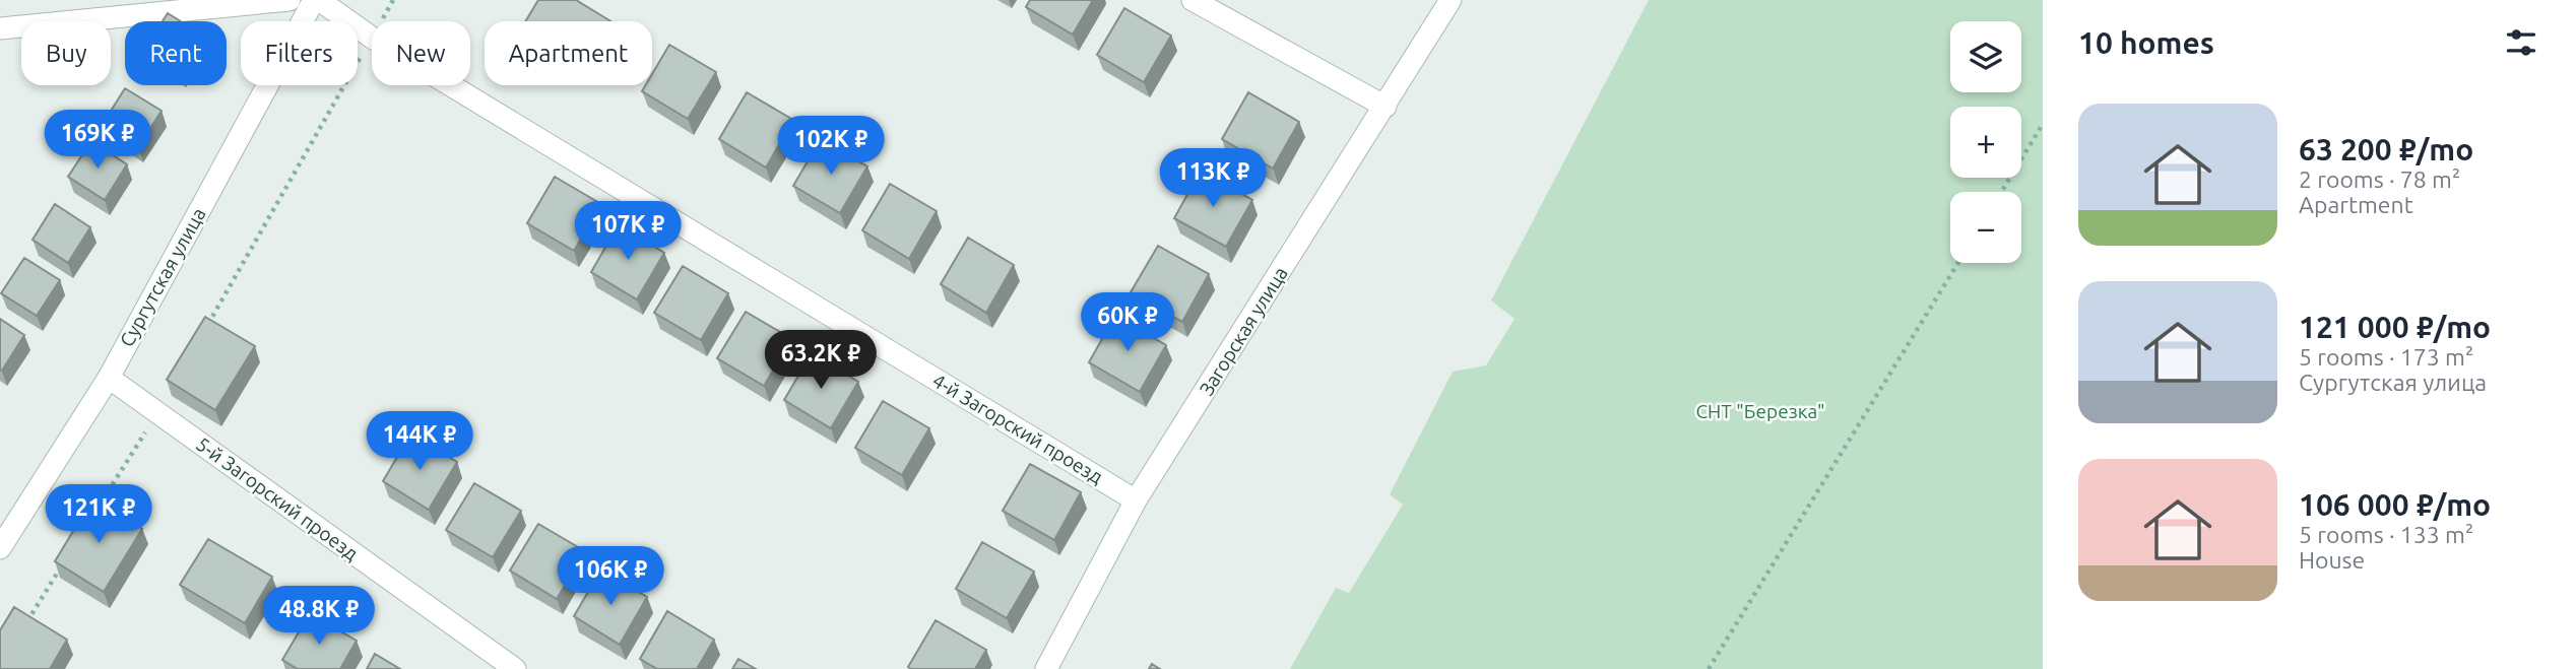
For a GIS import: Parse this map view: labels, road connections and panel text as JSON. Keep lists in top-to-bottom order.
{
  "streets": {
    "street": [
      "Сургутская улица",
      "Загорская улица",
      "4-й Загорский проезд",
      "5-й Загорский проезд"
    ]
  },
  "crossings": [
    ["Сургутская улица", "4-й Загорский проезд"],
    ["Сургутская улица", "5-й Загорский проезд"],
    ["Загорская улица", "4-й Загорский проезд"]
  ],
  "parks": ["СНТ \"Березка\""],
  "page": {
    "heading": "10 homes",
    "map_buttons": ["+", "−"],
    "chip": [
      "Buy",
      "Rent",
      "Filters",
      "New",
      "Apartment"
    ],
    "list": [
      {
        "name": "63 200 ₽/mo",
        "note": "2 rooms · 78 m² · Apartment"
      },
      {
        "name": "121 000 ₽/mo",
        "note": "5 rooms · 173 m² · Сургутская улица"
      },
      {
        "name": "106 000 ₽/mo",
        "note": "5 rooms · 133 m² · House"
      }
    ],
    "price": [
      "169K ₽",
      "102K ₽",
      "113K ₽",
      "107K ₽",
      "60K ₽",
      "63.2K ₽",
      "144K ₽",
      "121K ₽",
      "106K ₽",
      "48.8K ₽"
    ]
  }
}
